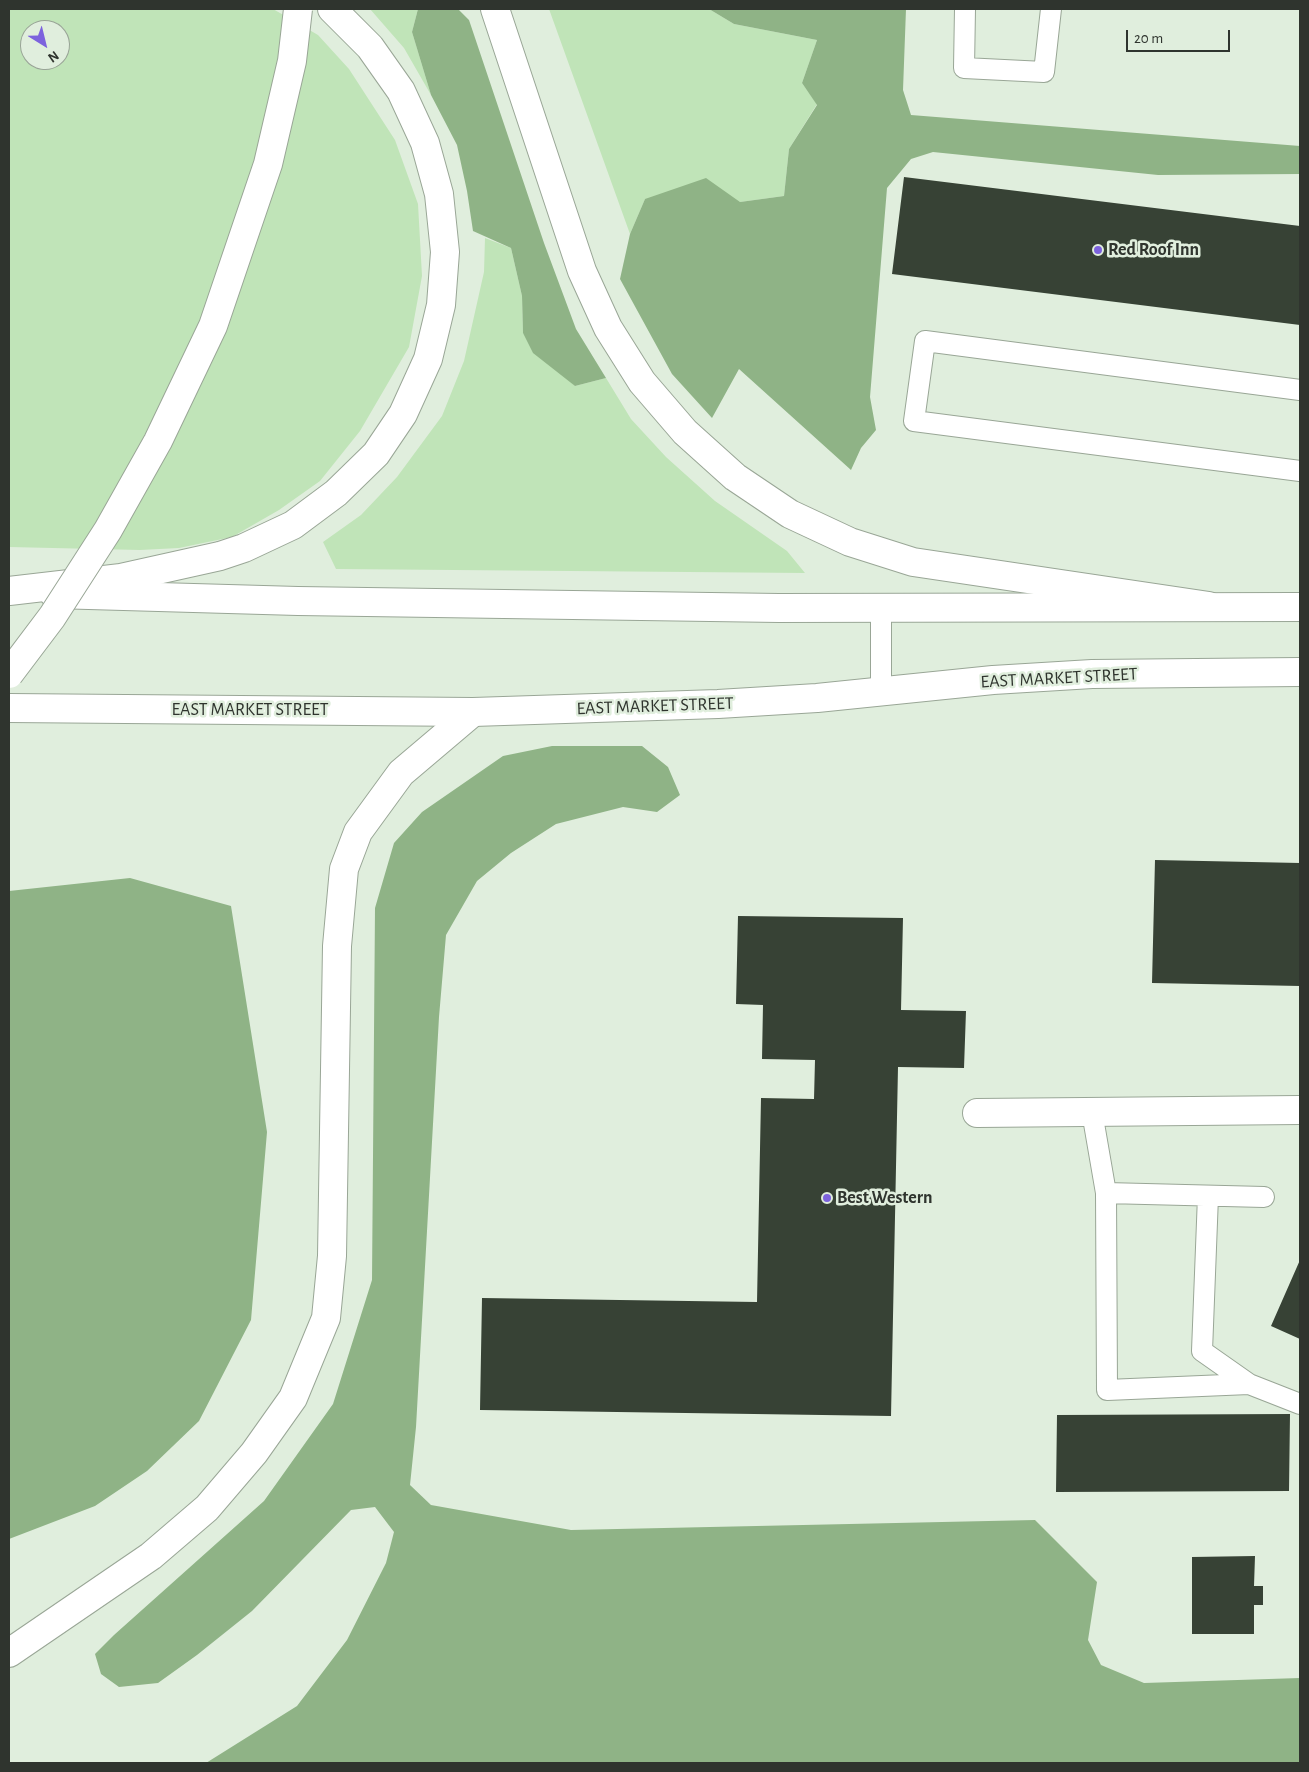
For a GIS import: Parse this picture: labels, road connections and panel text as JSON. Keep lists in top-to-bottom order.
{
  "streets": {
    "main road": ["EAST MARKET STREET"]
  },
  "places": ["Red Roof Inn", "Best Western"],
  "scale_bar": "20 m",
  "north": "bottom right"
}
